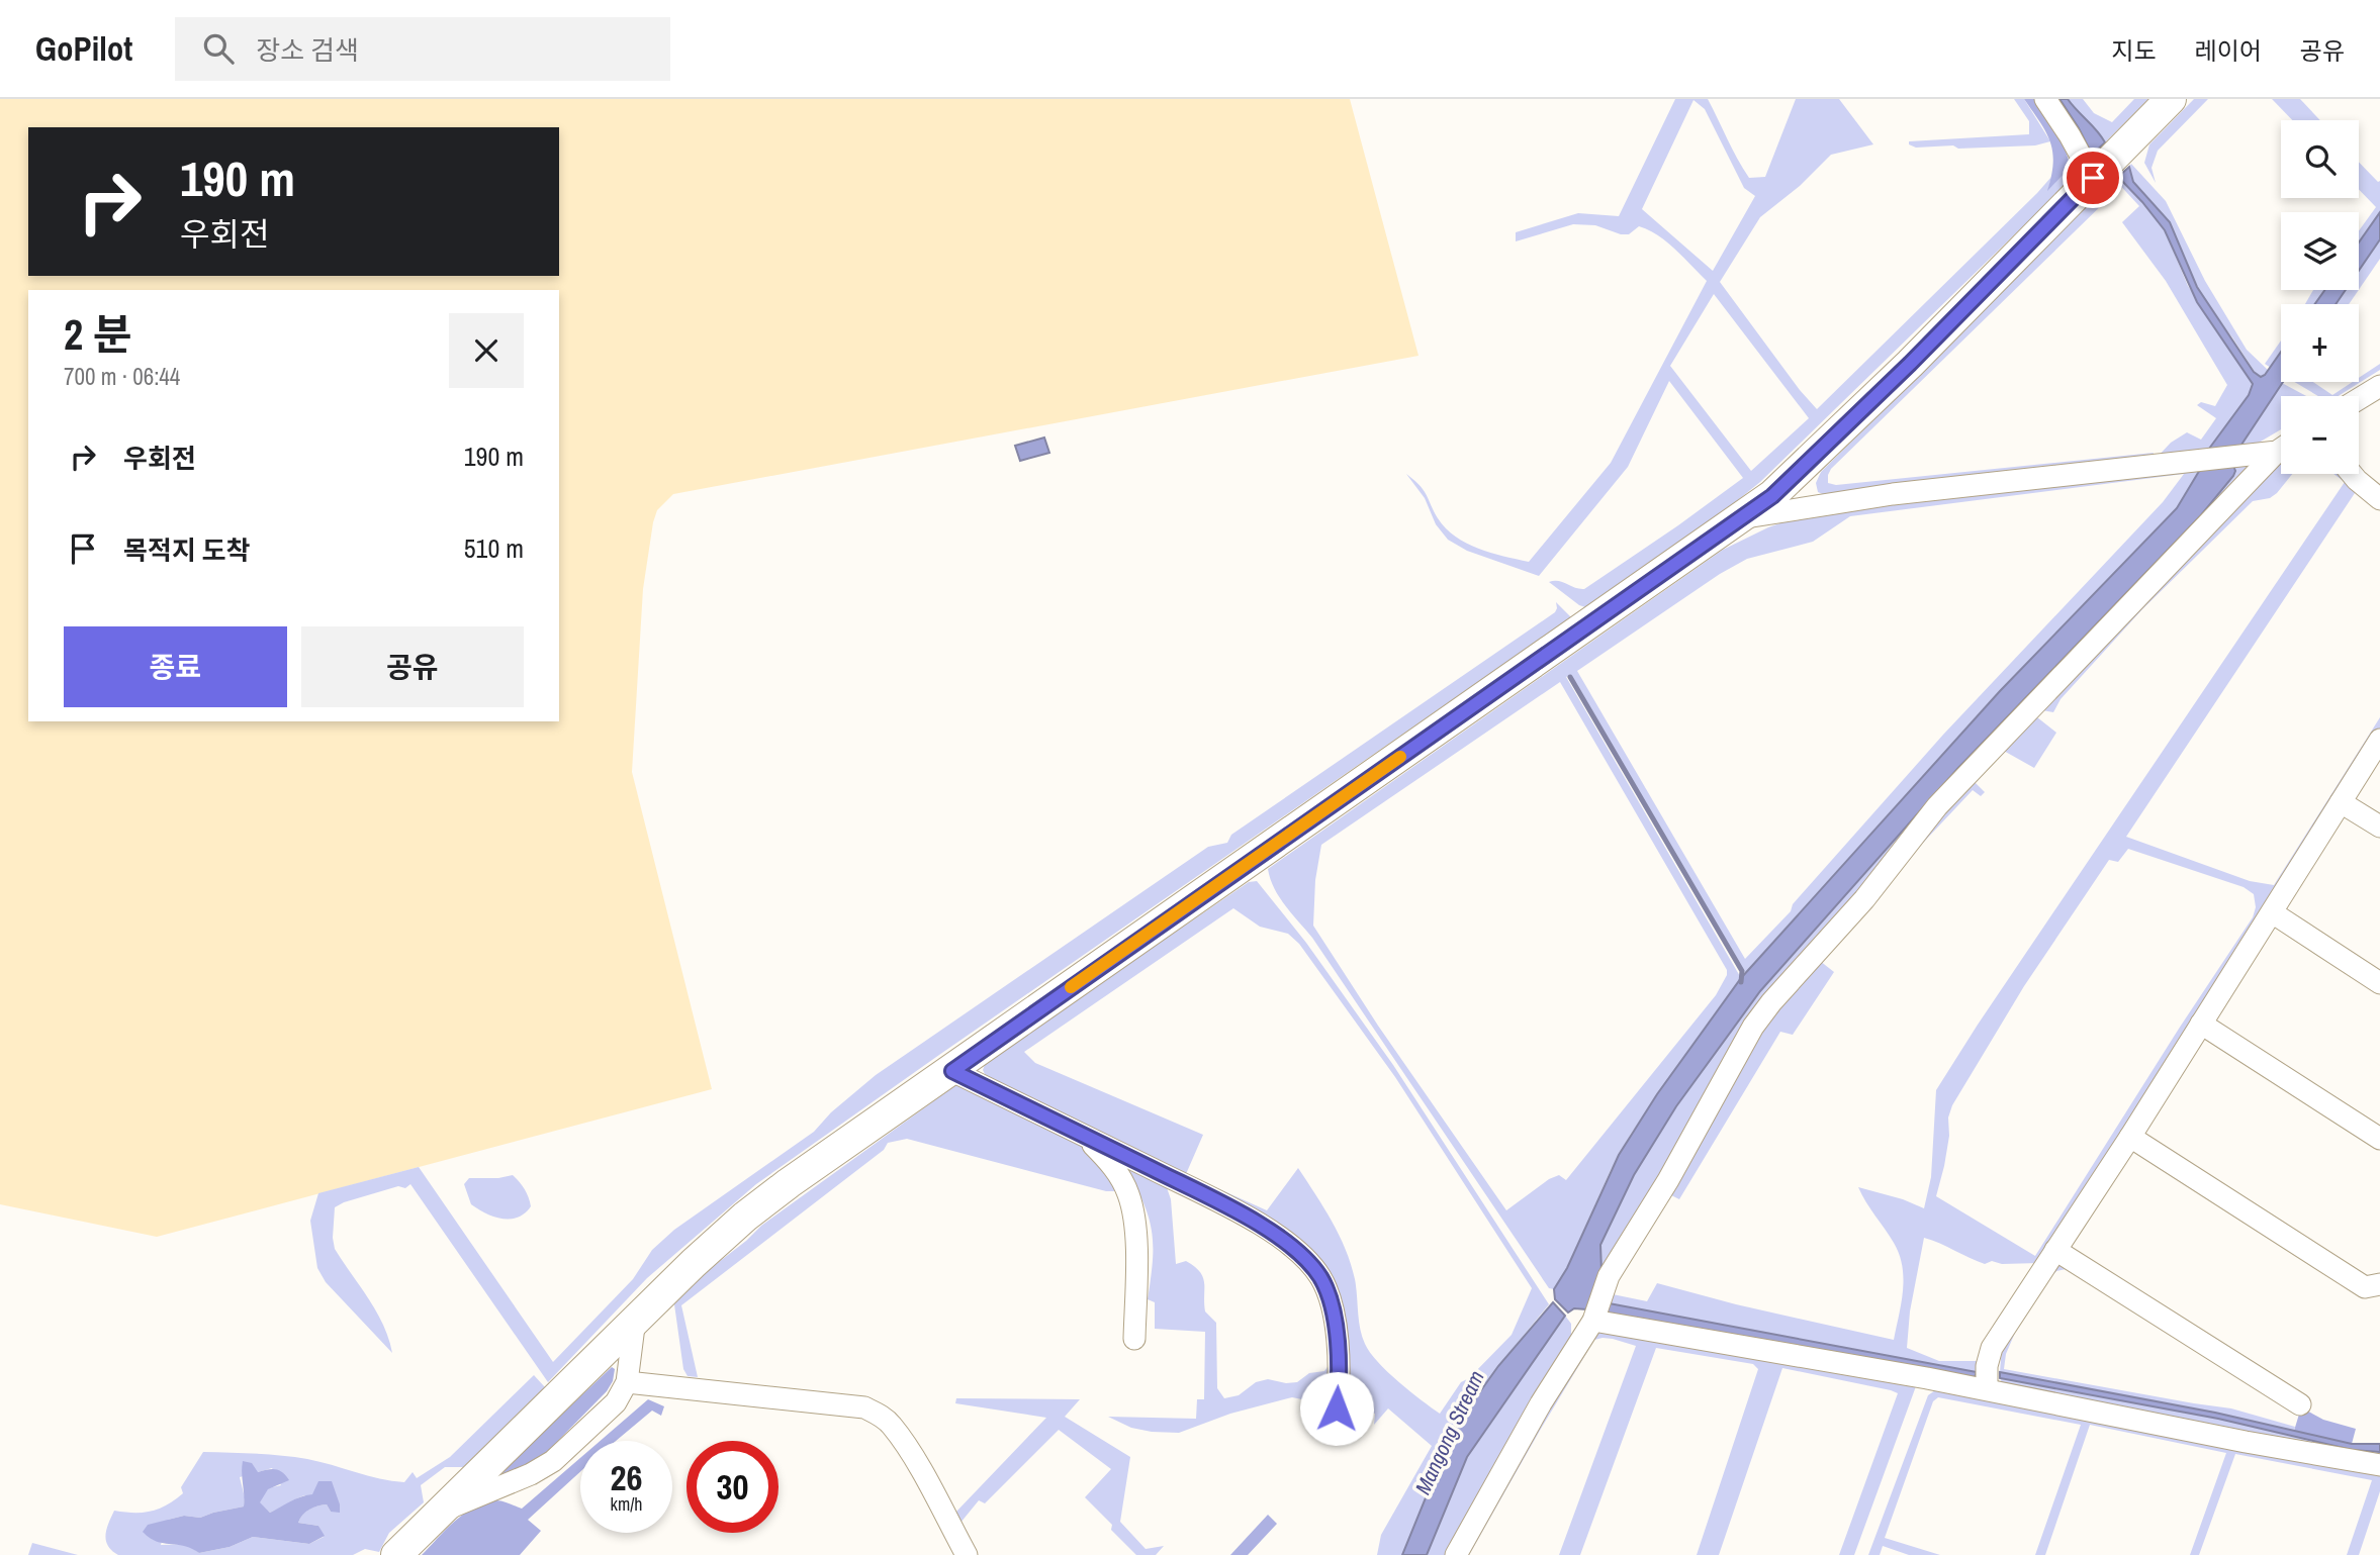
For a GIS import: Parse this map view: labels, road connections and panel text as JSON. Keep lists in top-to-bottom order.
{
  "water": ["Mangong Stream"],
  "page": {
    "header": "GoPilot",
    "search": "장소 검색",
    "nav": ["지도", "레이어", "공유"],
    "map_buttons": ["+", "−"],
    "turn": ["190 m", "우회전"],
    "heading": ["2 분", "700 m · 06:44"],
    "list": [
      {
        "name": "우회전",
        "value": "190 m"
      },
      {
        "name": "목적지 도착",
        "value": "510 m"
      }
    ],
    "buttons": ["종료", "공유"],
    "speed": "26 km/h",
    "limit": "30"
  }
}
